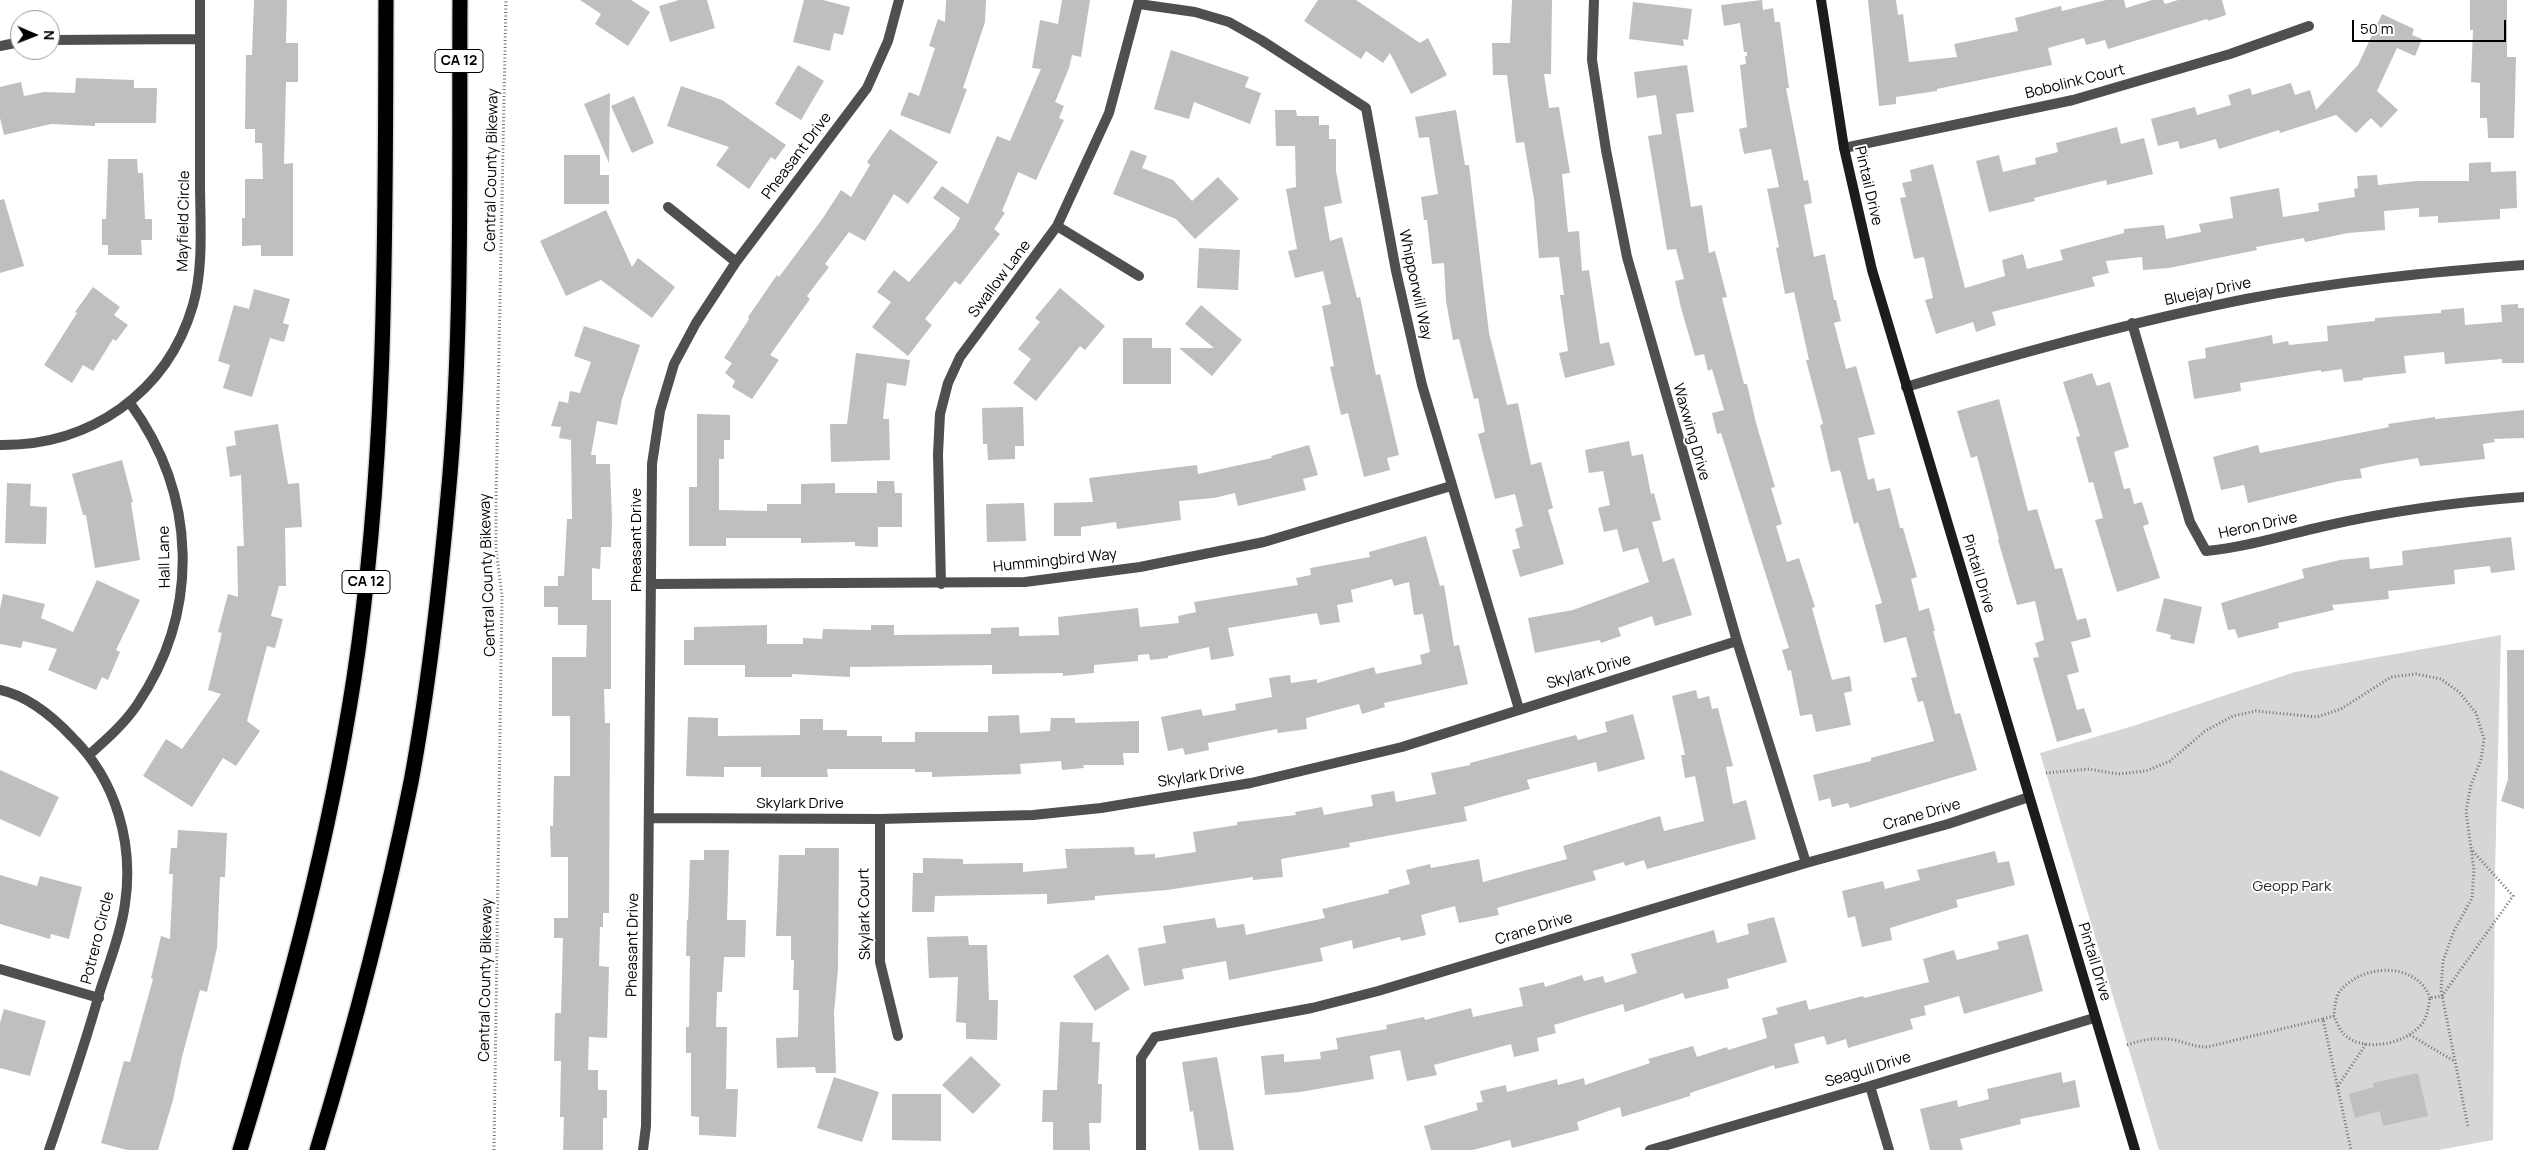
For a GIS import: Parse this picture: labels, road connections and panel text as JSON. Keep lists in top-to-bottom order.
{
  "streets": {
    "highway": ["CA 12"],
    "street": [
      "Bobolink Court",
      "Pheasant Drive",
      "Pintail Drive",
      "Mayfield Circle",
      "Swallow Lane",
      "Whipporwill Way",
      "Bluejay Drive",
      "Waxwing Drive",
      "Heron Drive",
      "Hall Lane",
      "Hummingbird Way",
      "Skylark Drive",
      "Crane Drive",
      "Skylark Court",
      "Potrero Circle",
      "Seagull Drive"
    ],
    "path": ["Central County Bikeway"]
  },
  "crossings": [
    ["Bobolink Court", "Pintail Drive"],
    ["Pheasant Drive", "Hummingbird Way"],
    ["Pheasant Drive", "Skylark Drive"],
    ["Pintail Drive", "Bluejay Drive"],
    ["Pintail Drive", "Crane Drive"],
    ["Pintail Drive", "Seagull Drive"],
    ["Mayfield Circle", "Hall Lane"],
    ["Swallow Lane", "Whipporwill Way"],
    ["Swallow Lane", "Hummingbird Way"],
    ["Whipporwill Way", "Hummingbird Way"],
    ["Whipporwill Way", "Skylark Drive"],
    ["Bluejay Drive", "Heron Drive"],
    ["Waxwing Drive", "Skylark Drive"],
    ["Waxwing Drive", "Crane Drive"],
    ["Hall Lane", "Potrero Circle"],
    ["Skylark Drive", "Skylark Court"]
  ],
  "parks": ["Geopp Park"],
  "scale_bar": "50 m",
  "north": "right"
}
